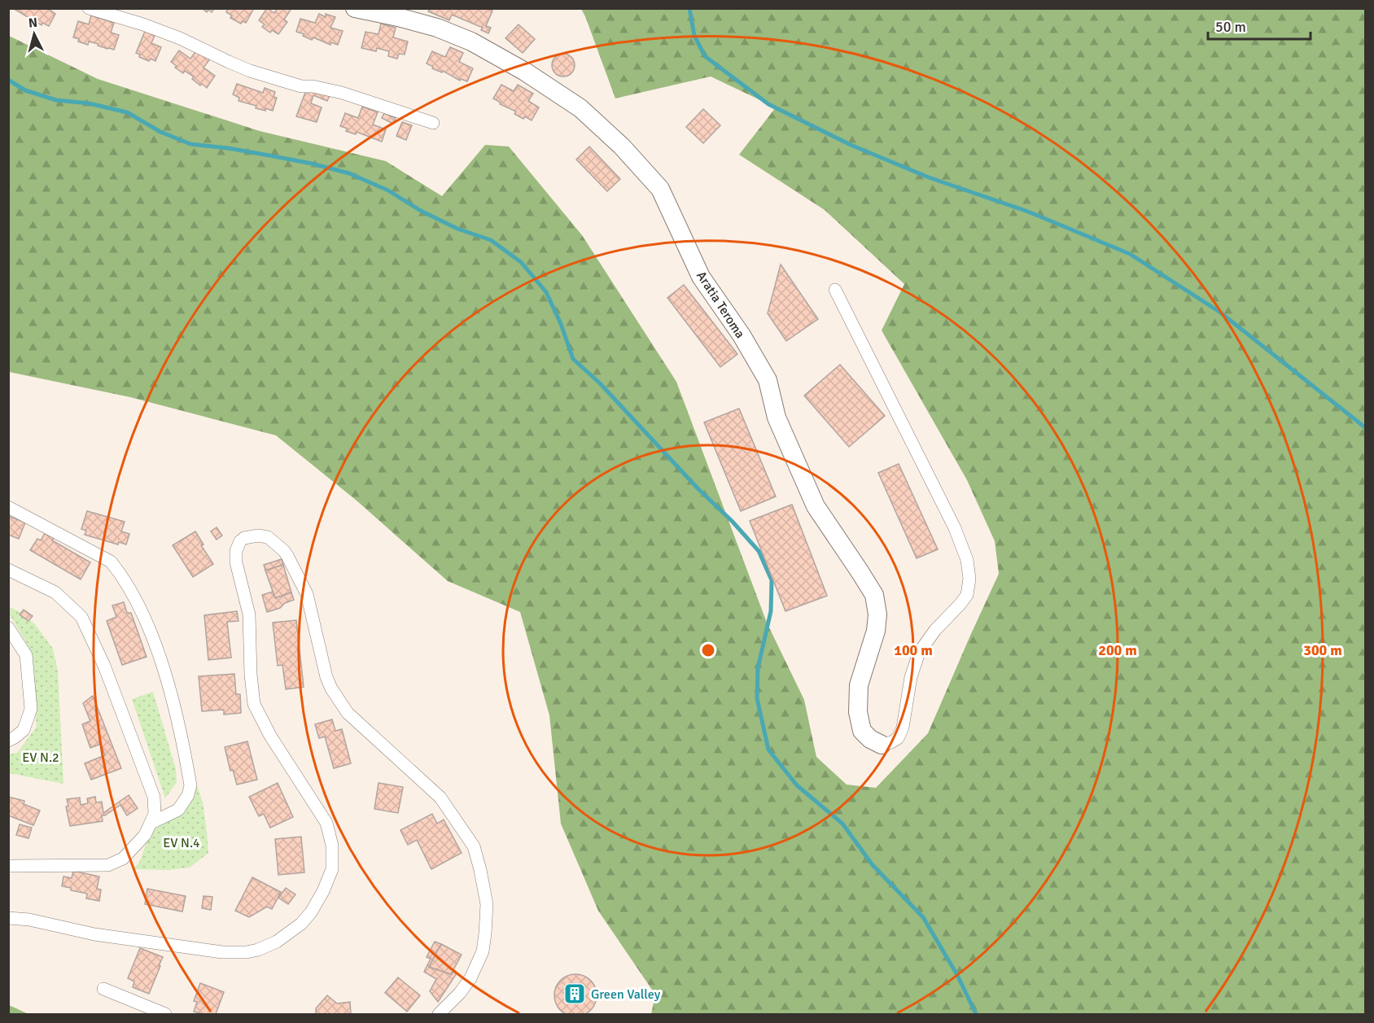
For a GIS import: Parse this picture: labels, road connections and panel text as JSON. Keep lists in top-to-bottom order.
{
  "streets": {
    "main road": ["Aratia Teroma"]
  },
  "parks": ["EV N.2", "EV N.4"],
  "places": {
    "building": ["Green Valley"]
  },
  "scale_bar": "50 m",
  "north": "top",
  "rings": ["100 m", "200 m", "300 m"]
}
